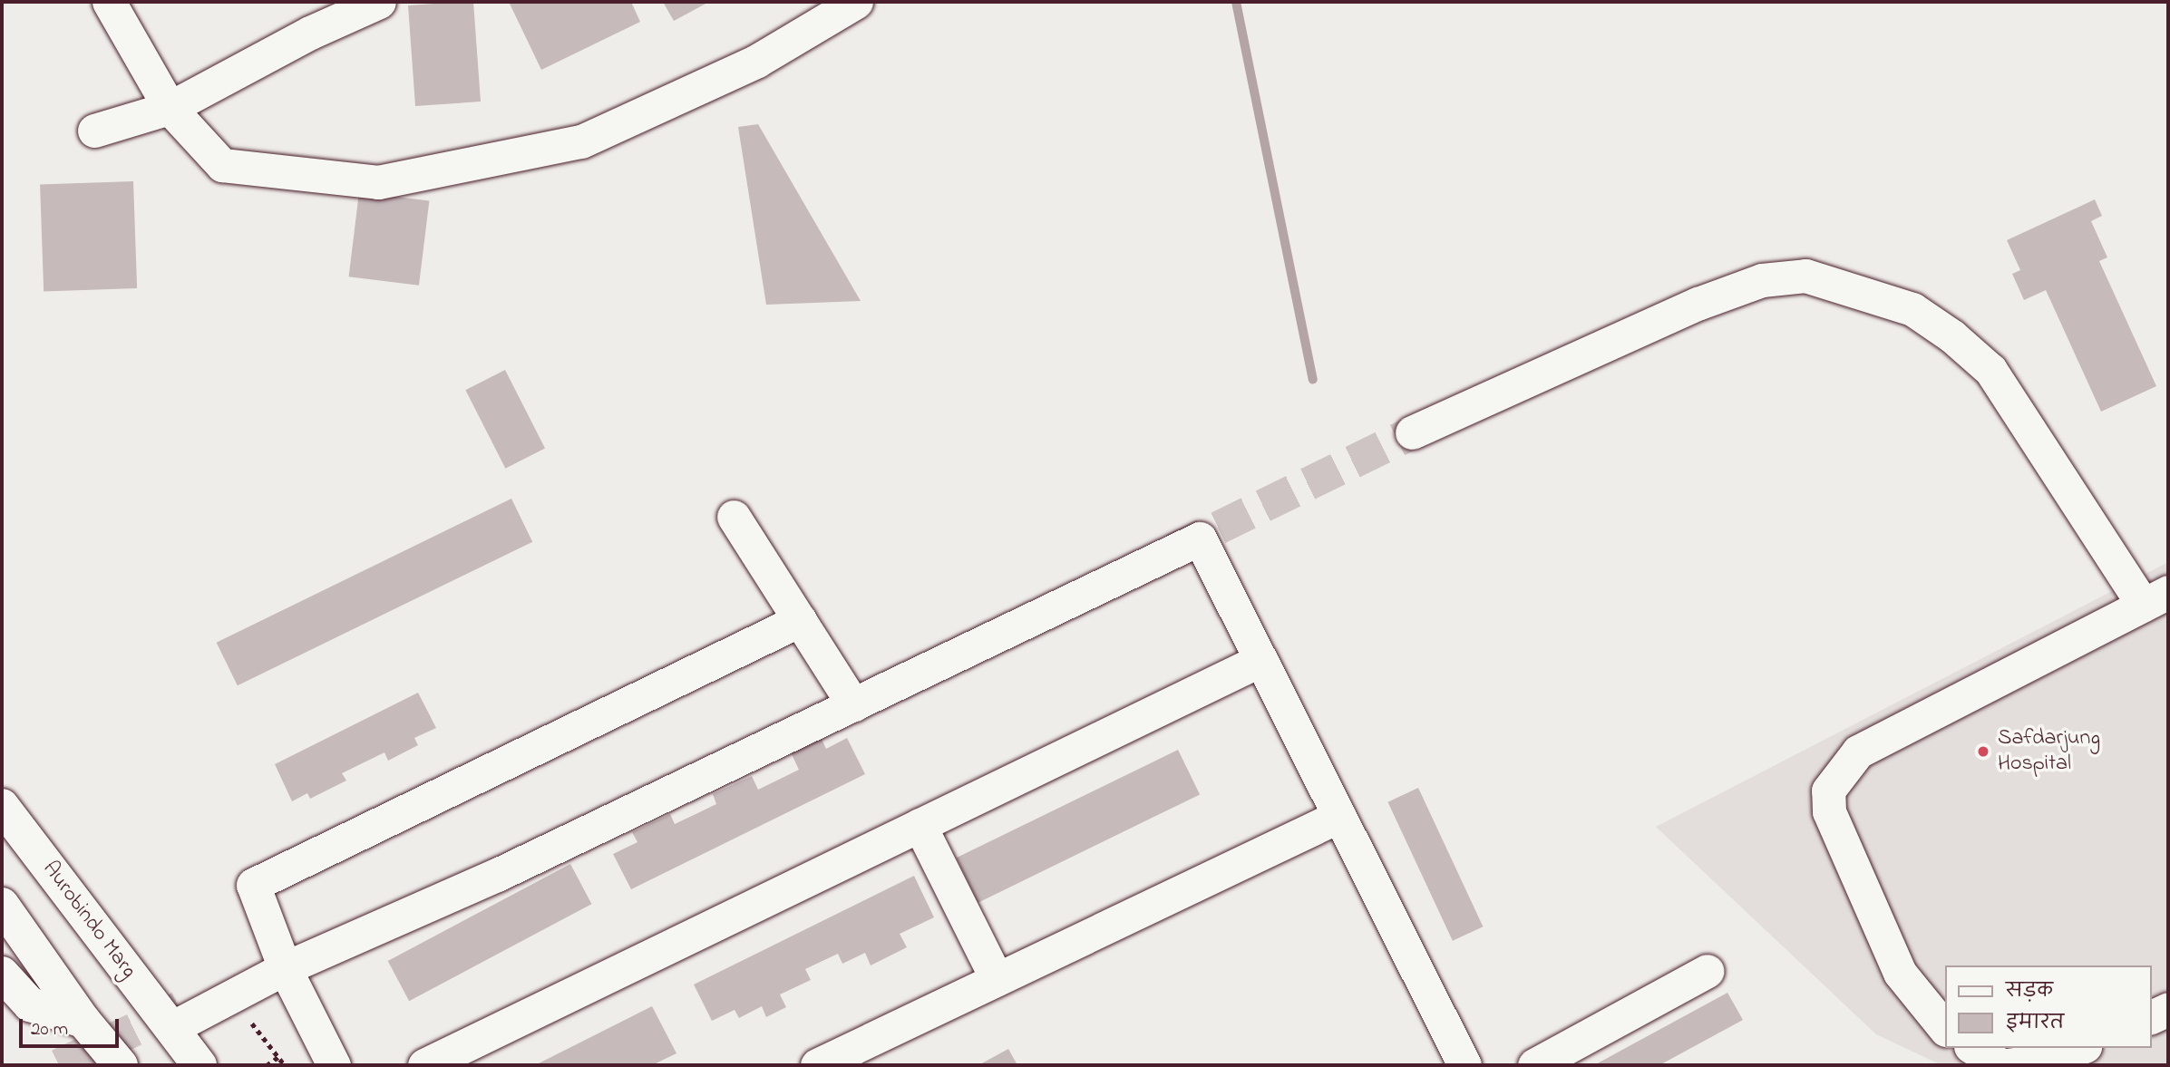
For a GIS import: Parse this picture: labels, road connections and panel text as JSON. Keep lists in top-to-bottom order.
{
  "streets": {
    "highway": ["Aurobindo Marg"]
  },
  "places": ["Safdarjung Hospital"],
  "legend": ["सड़क", "इमारत"],
  "scale_bar": "20 m"
}
